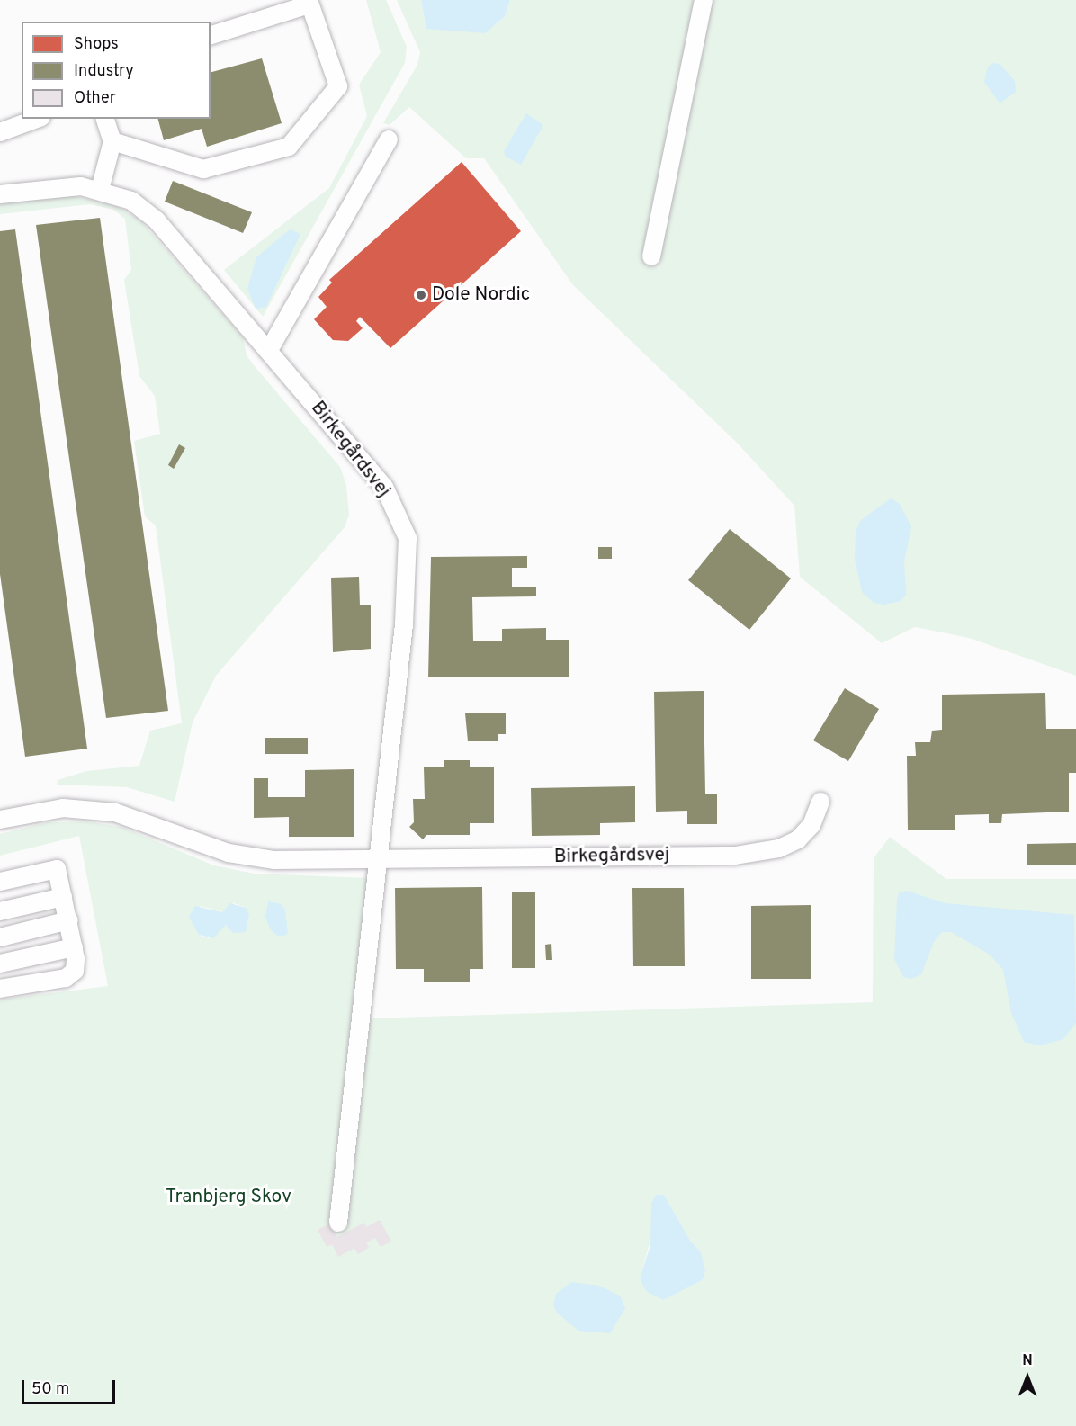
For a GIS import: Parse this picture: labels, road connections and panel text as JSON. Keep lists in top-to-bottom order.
{
  "streets": {
    "street": ["Birkegårdsvej"]
  },
  "parks": ["Tranbjerg Skov"],
  "places": ["Dole Nordic"],
  "legend": ["Shops", "Industry", "Other"],
  "scale_bar": "50 m",
  "north": "top"
}
